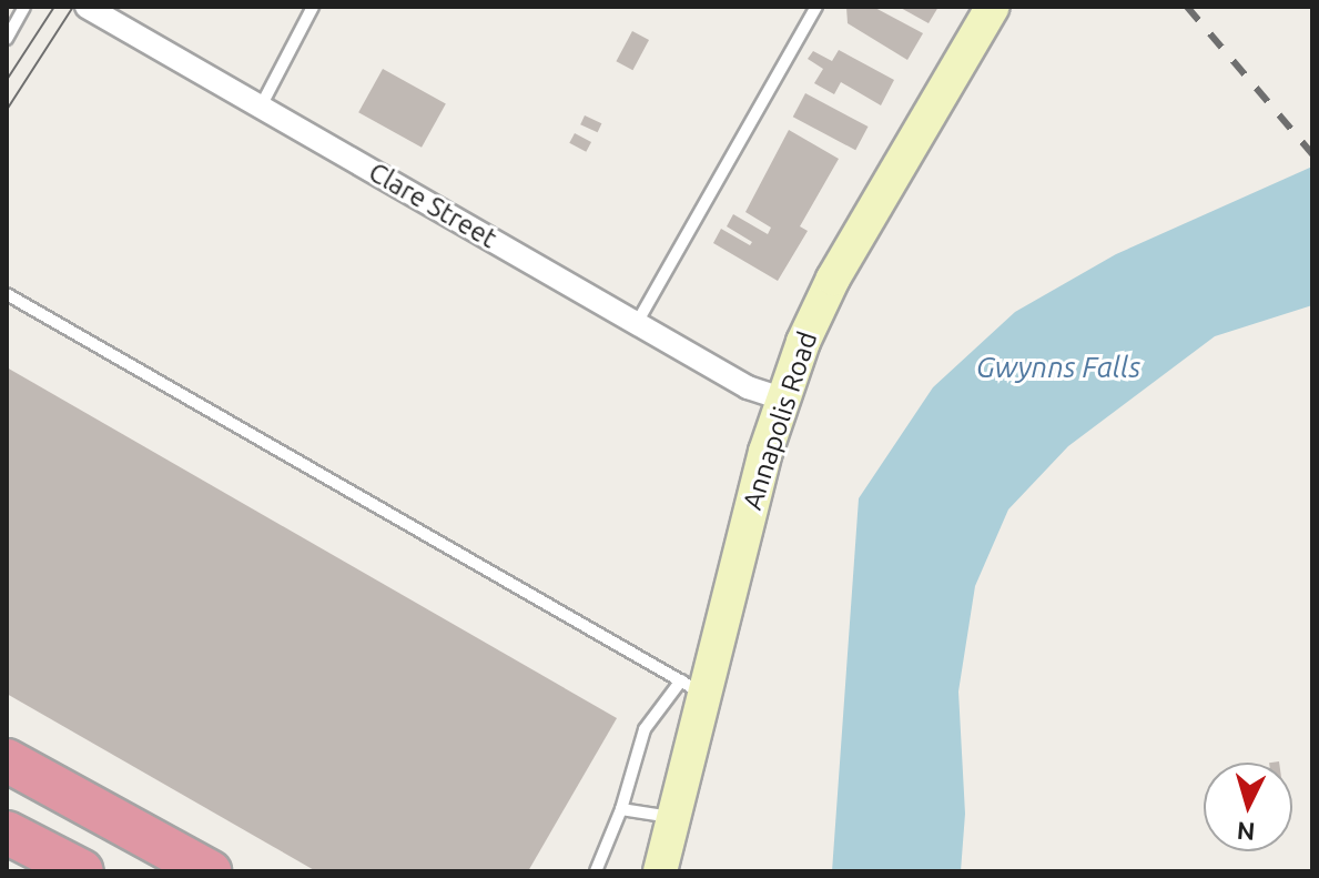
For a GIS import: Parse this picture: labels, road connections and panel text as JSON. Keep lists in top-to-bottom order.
{
  "streets": {
    "main road": ["Annapolis Road"],
    "street": ["Clare Street"]
  },
  "crossings": [
    ["Clare Street", "Annapolis Road"]
  ],
  "water": ["Gwynns Falls"],
  "north": "bottom"
}
